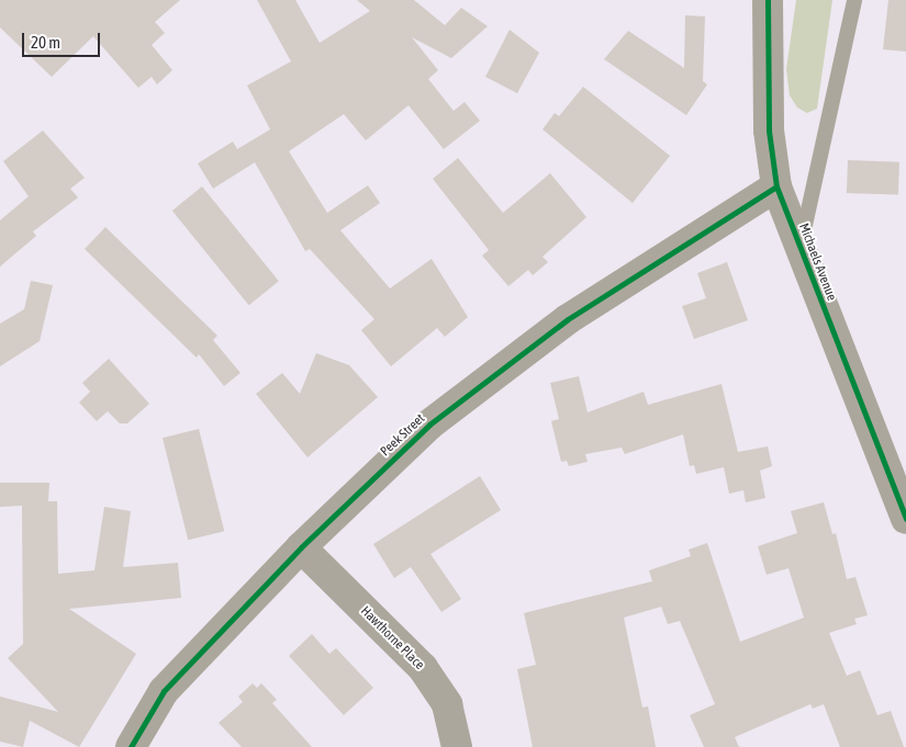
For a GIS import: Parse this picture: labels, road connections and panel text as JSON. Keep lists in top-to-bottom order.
{
  "streets": {
    "street": ["Michaels Avenue", "Peek Street", "Hawthorne Place"]
  },
  "crossings": [
    ["Michaels Avenue", "Peek Street"],
    ["Peek Street", "Hawthorne Place"]
  ],
  "scale_bar": "20 m"
}
